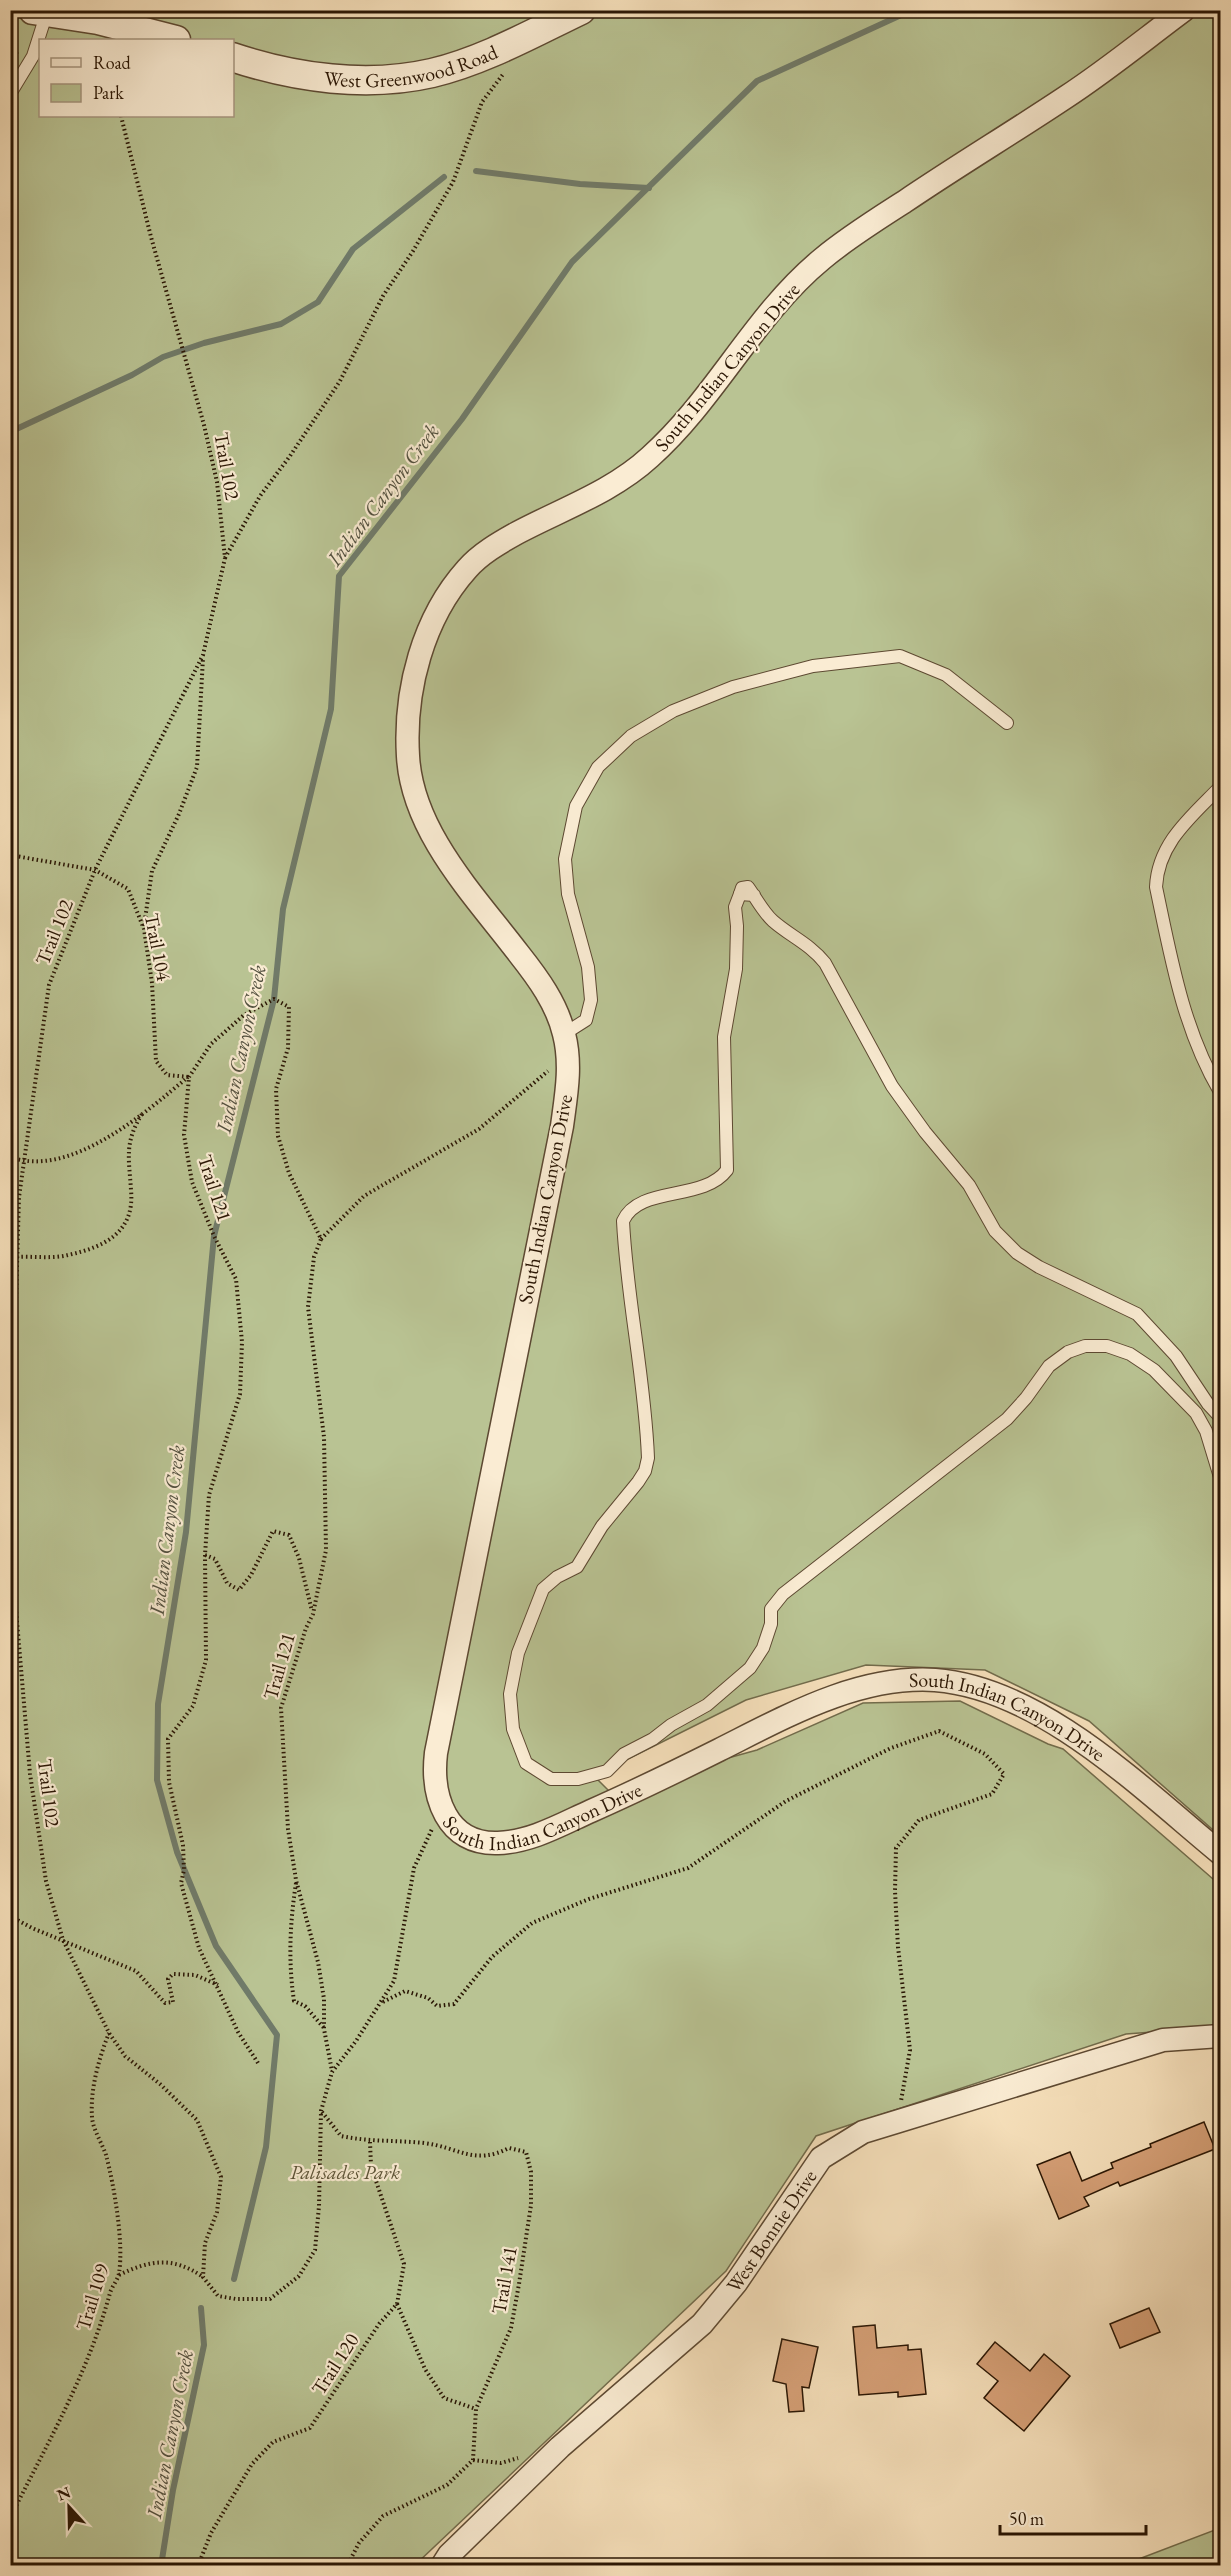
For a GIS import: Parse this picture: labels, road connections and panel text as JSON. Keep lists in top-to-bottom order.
{
  "streets": {
    "street": ["West Greenwood Road", "South Indian Canyon Drive", "West Bonnie Drive"],
    "path": [
      "Trail 102",
      "Trail 104",
      "Trail 121",
      "Trail 141",
      "Trail 109",
      "Trail 120"
    ]
  },
  "crossings": [
    ["Trail 102", "Trail 104"],
    ["Trail 102", "Trail 109"],
    ["Trail 104", "Trail 121"]
  ],
  "water": ["Indian Canyon Creek"],
  "parks": ["Palisades Park"],
  "legend": ["Road", "Park"],
  "scale_bar": "50 m",
  "north": "top"
}
